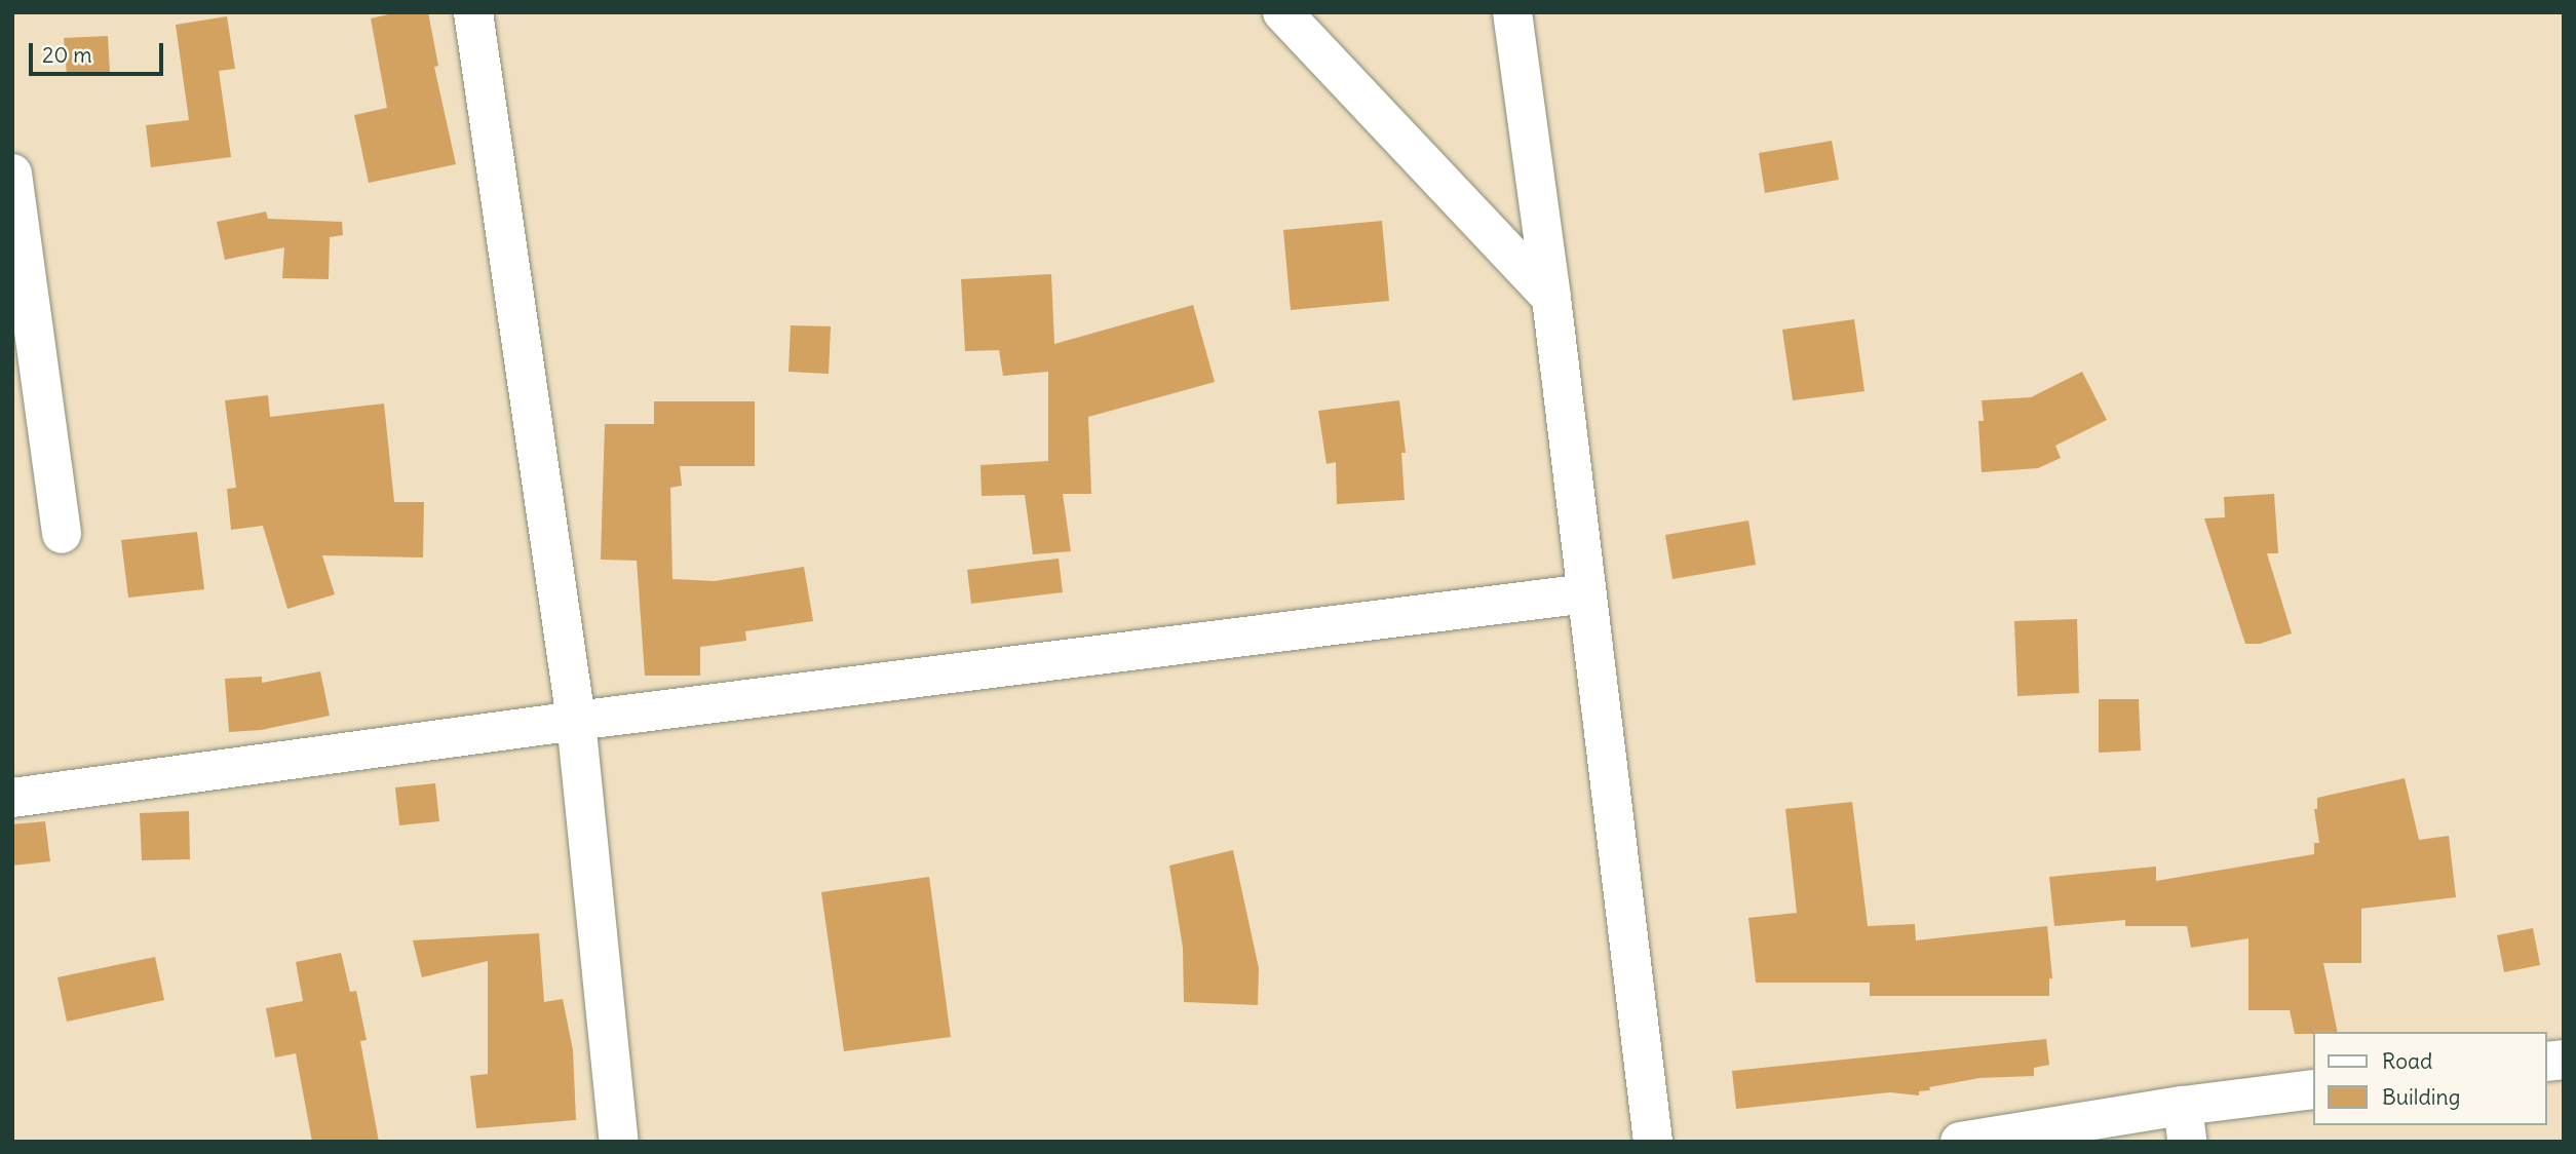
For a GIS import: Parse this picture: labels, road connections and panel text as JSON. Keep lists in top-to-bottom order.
{
  "legend": ["Road", "Building"],
  "scale_bar": "20 m"
}
